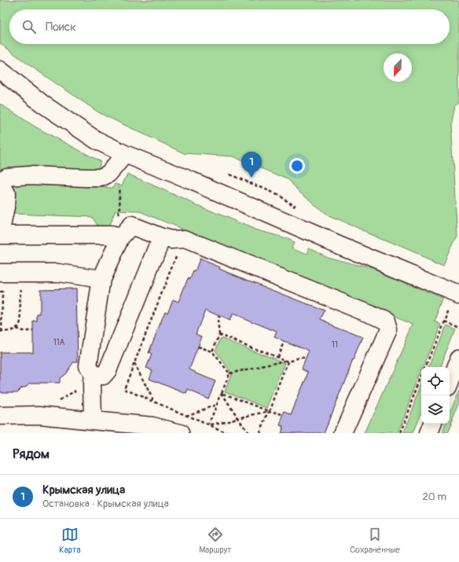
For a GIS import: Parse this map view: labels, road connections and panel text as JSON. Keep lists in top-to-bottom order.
{
  "house_numbers": ["11А", "11"],
  "north": "bottom left",
  "page": {
    "search": "Поиск",
    "pins": "1",
    "heading": "Рядом",
    "list": [
      {
        "mark": "1",
        "name": "Крымская улица",
        "note": "Остановка · Крымская улица",
        "value": "20 m"
      }
    ],
    "nav": ["Карта", "Маршрут", "Сохранённые"]
  }
}
